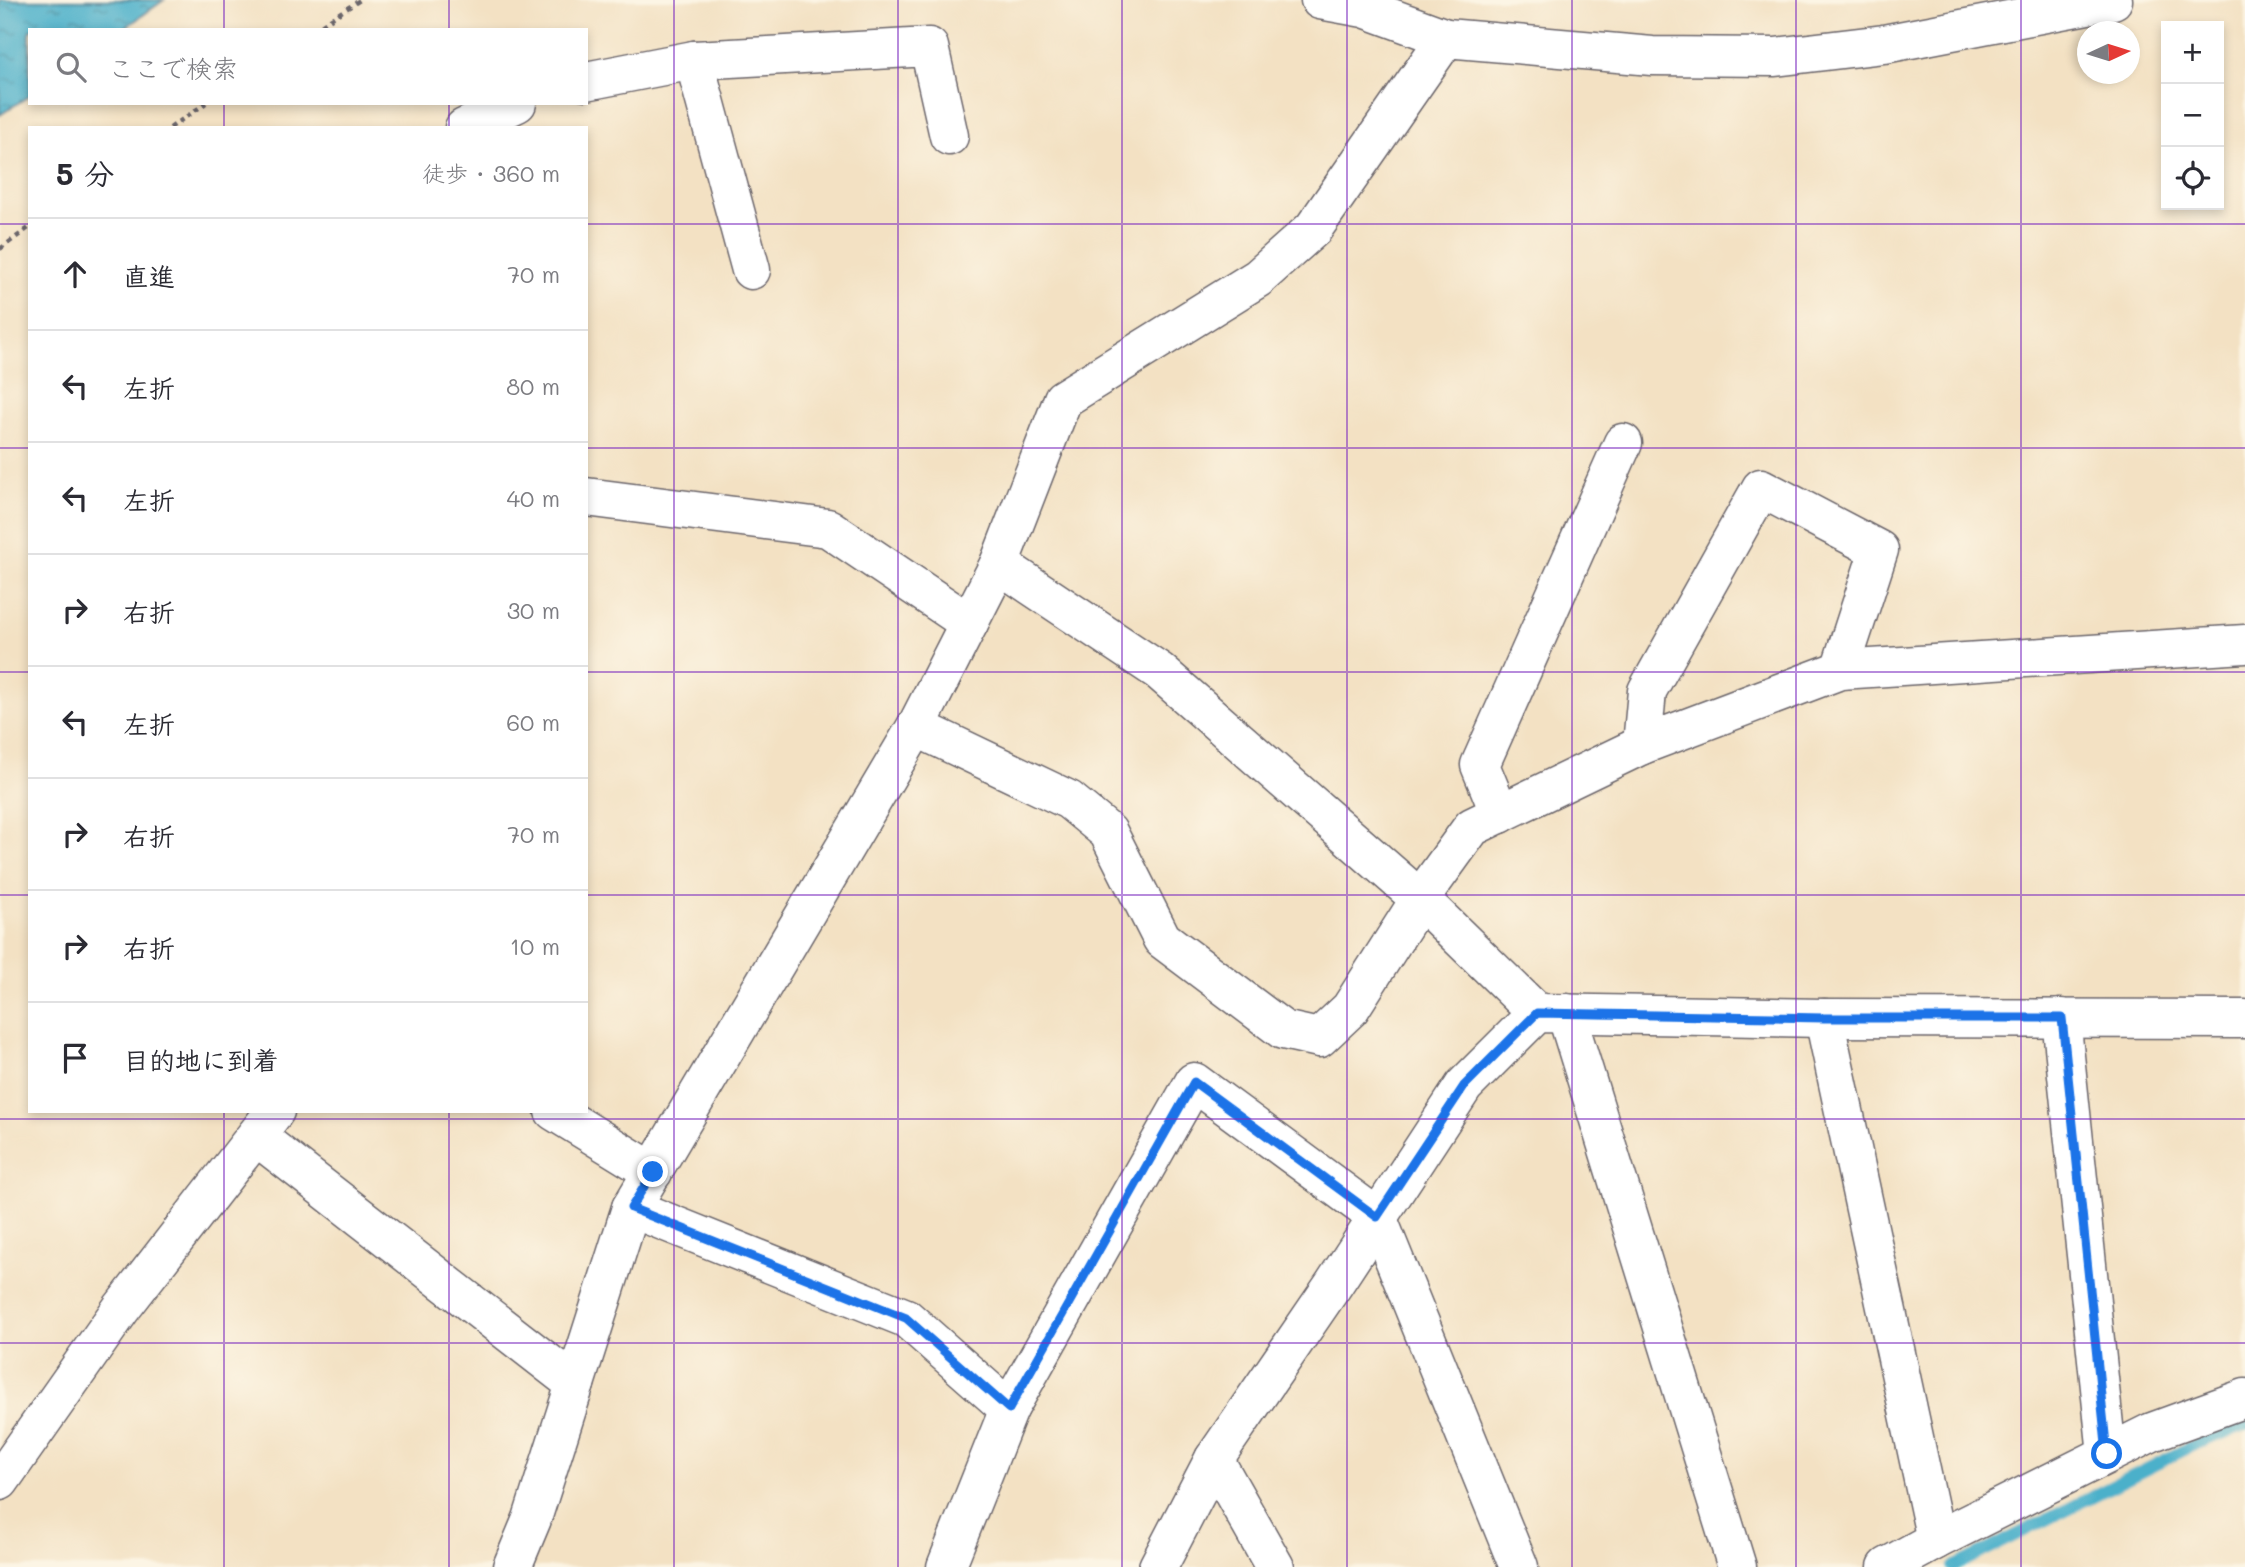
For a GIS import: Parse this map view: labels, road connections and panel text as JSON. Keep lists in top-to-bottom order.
{
  "north": "right",
  "page": {
    "map_buttons": ["+", "−"],
    "search": "ここで検索",
    "heading": ["5 分", "徒歩 · 360 m"],
    "list": [
      ["直進", "70 m"],
      ["左折", "80 m"],
      ["左折", "40 m"],
      ["右折", "30 m"],
      ["左折", "60 m"],
      ["右折", "70 m"],
      ["右折", "10 m"],
      "目的地に到着"
    ]
  }
}
